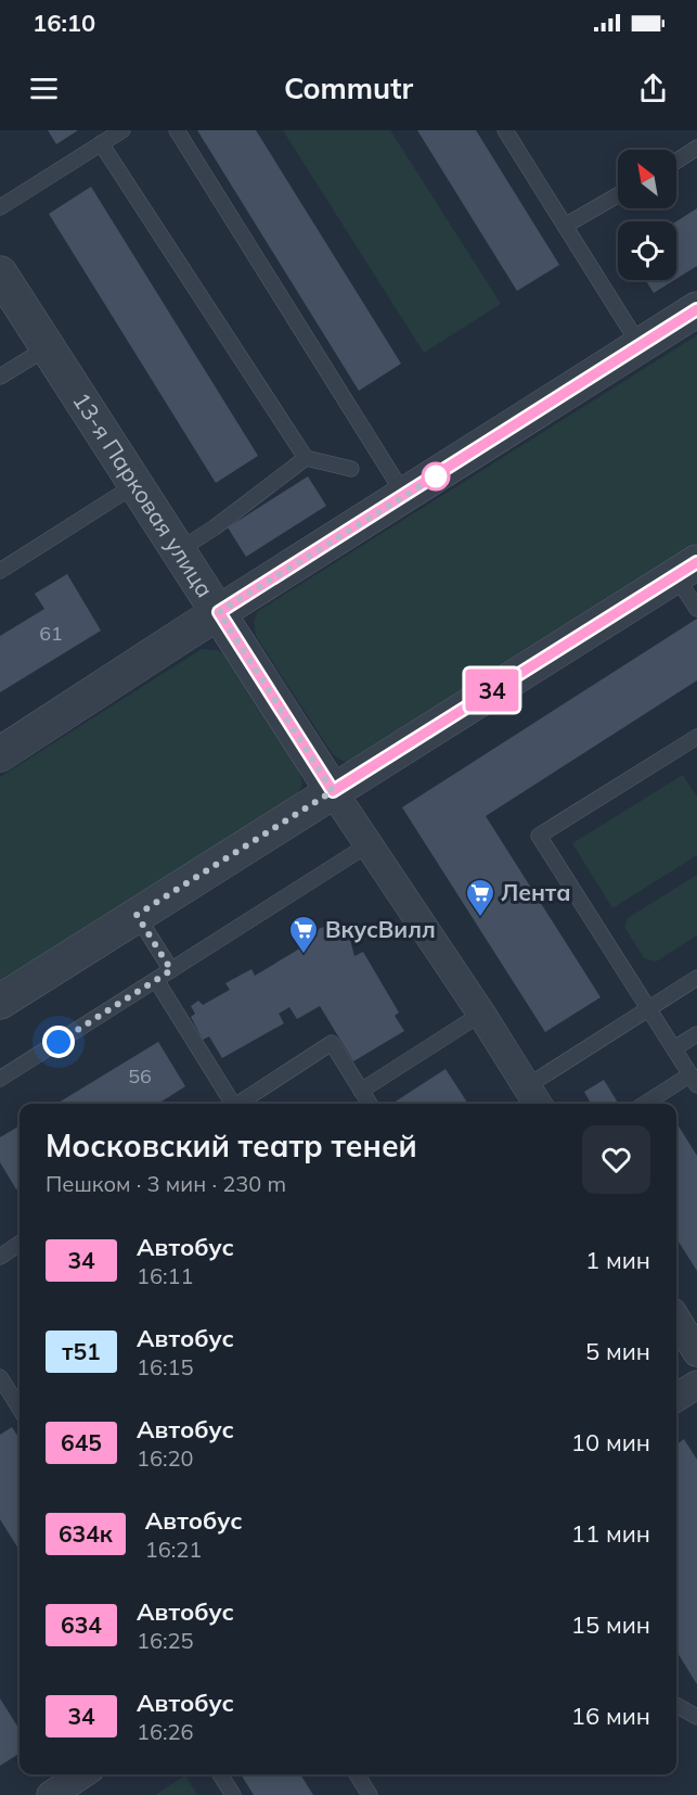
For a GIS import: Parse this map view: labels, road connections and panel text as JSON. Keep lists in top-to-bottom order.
{
  "streets": {
    "street": ["13-я Парковая улица"]
  },
  "places": {
    "supermarket": ["Лента", "ВкусВилл"]
  },
  "lines": ["bus line 34"],
  "house_numbers": ["61", "56"],
  "north": "top left",
  "page": {
    "status": "16:10",
    "header": "Commutr",
    "on_map": "34",
    "heading": ["Московский театр теней", "Пешком · 3 мин · 230 m"],
    "list": [
      {
        "mark": "34",
        "name": "Автобус",
        "note": "16:11",
        "value": "1 мин"
      },
      {
        "mark": "т51",
        "name": "Автобус",
        "note": "16:15",
        "value": "5 мин"
      },
      {
        "mark": "645",
        "name": "Автобус",
        "note": "16:20",
        "value": "10 мин"
      },
      {
        "mark": "634к",
        "name": "Автобус",
        "note": "16:21",
        "value": "11 мин"
      },
      {
        "mark": "634",
        "name": "Автобус",
        "note": "16:25",
        "value": "15 мин"
      },
      {
        "mark": "34",
        "name": "Автобус",
        "note": "16:26",
        "value": "16 мин"
      }
    ]
  }
}
